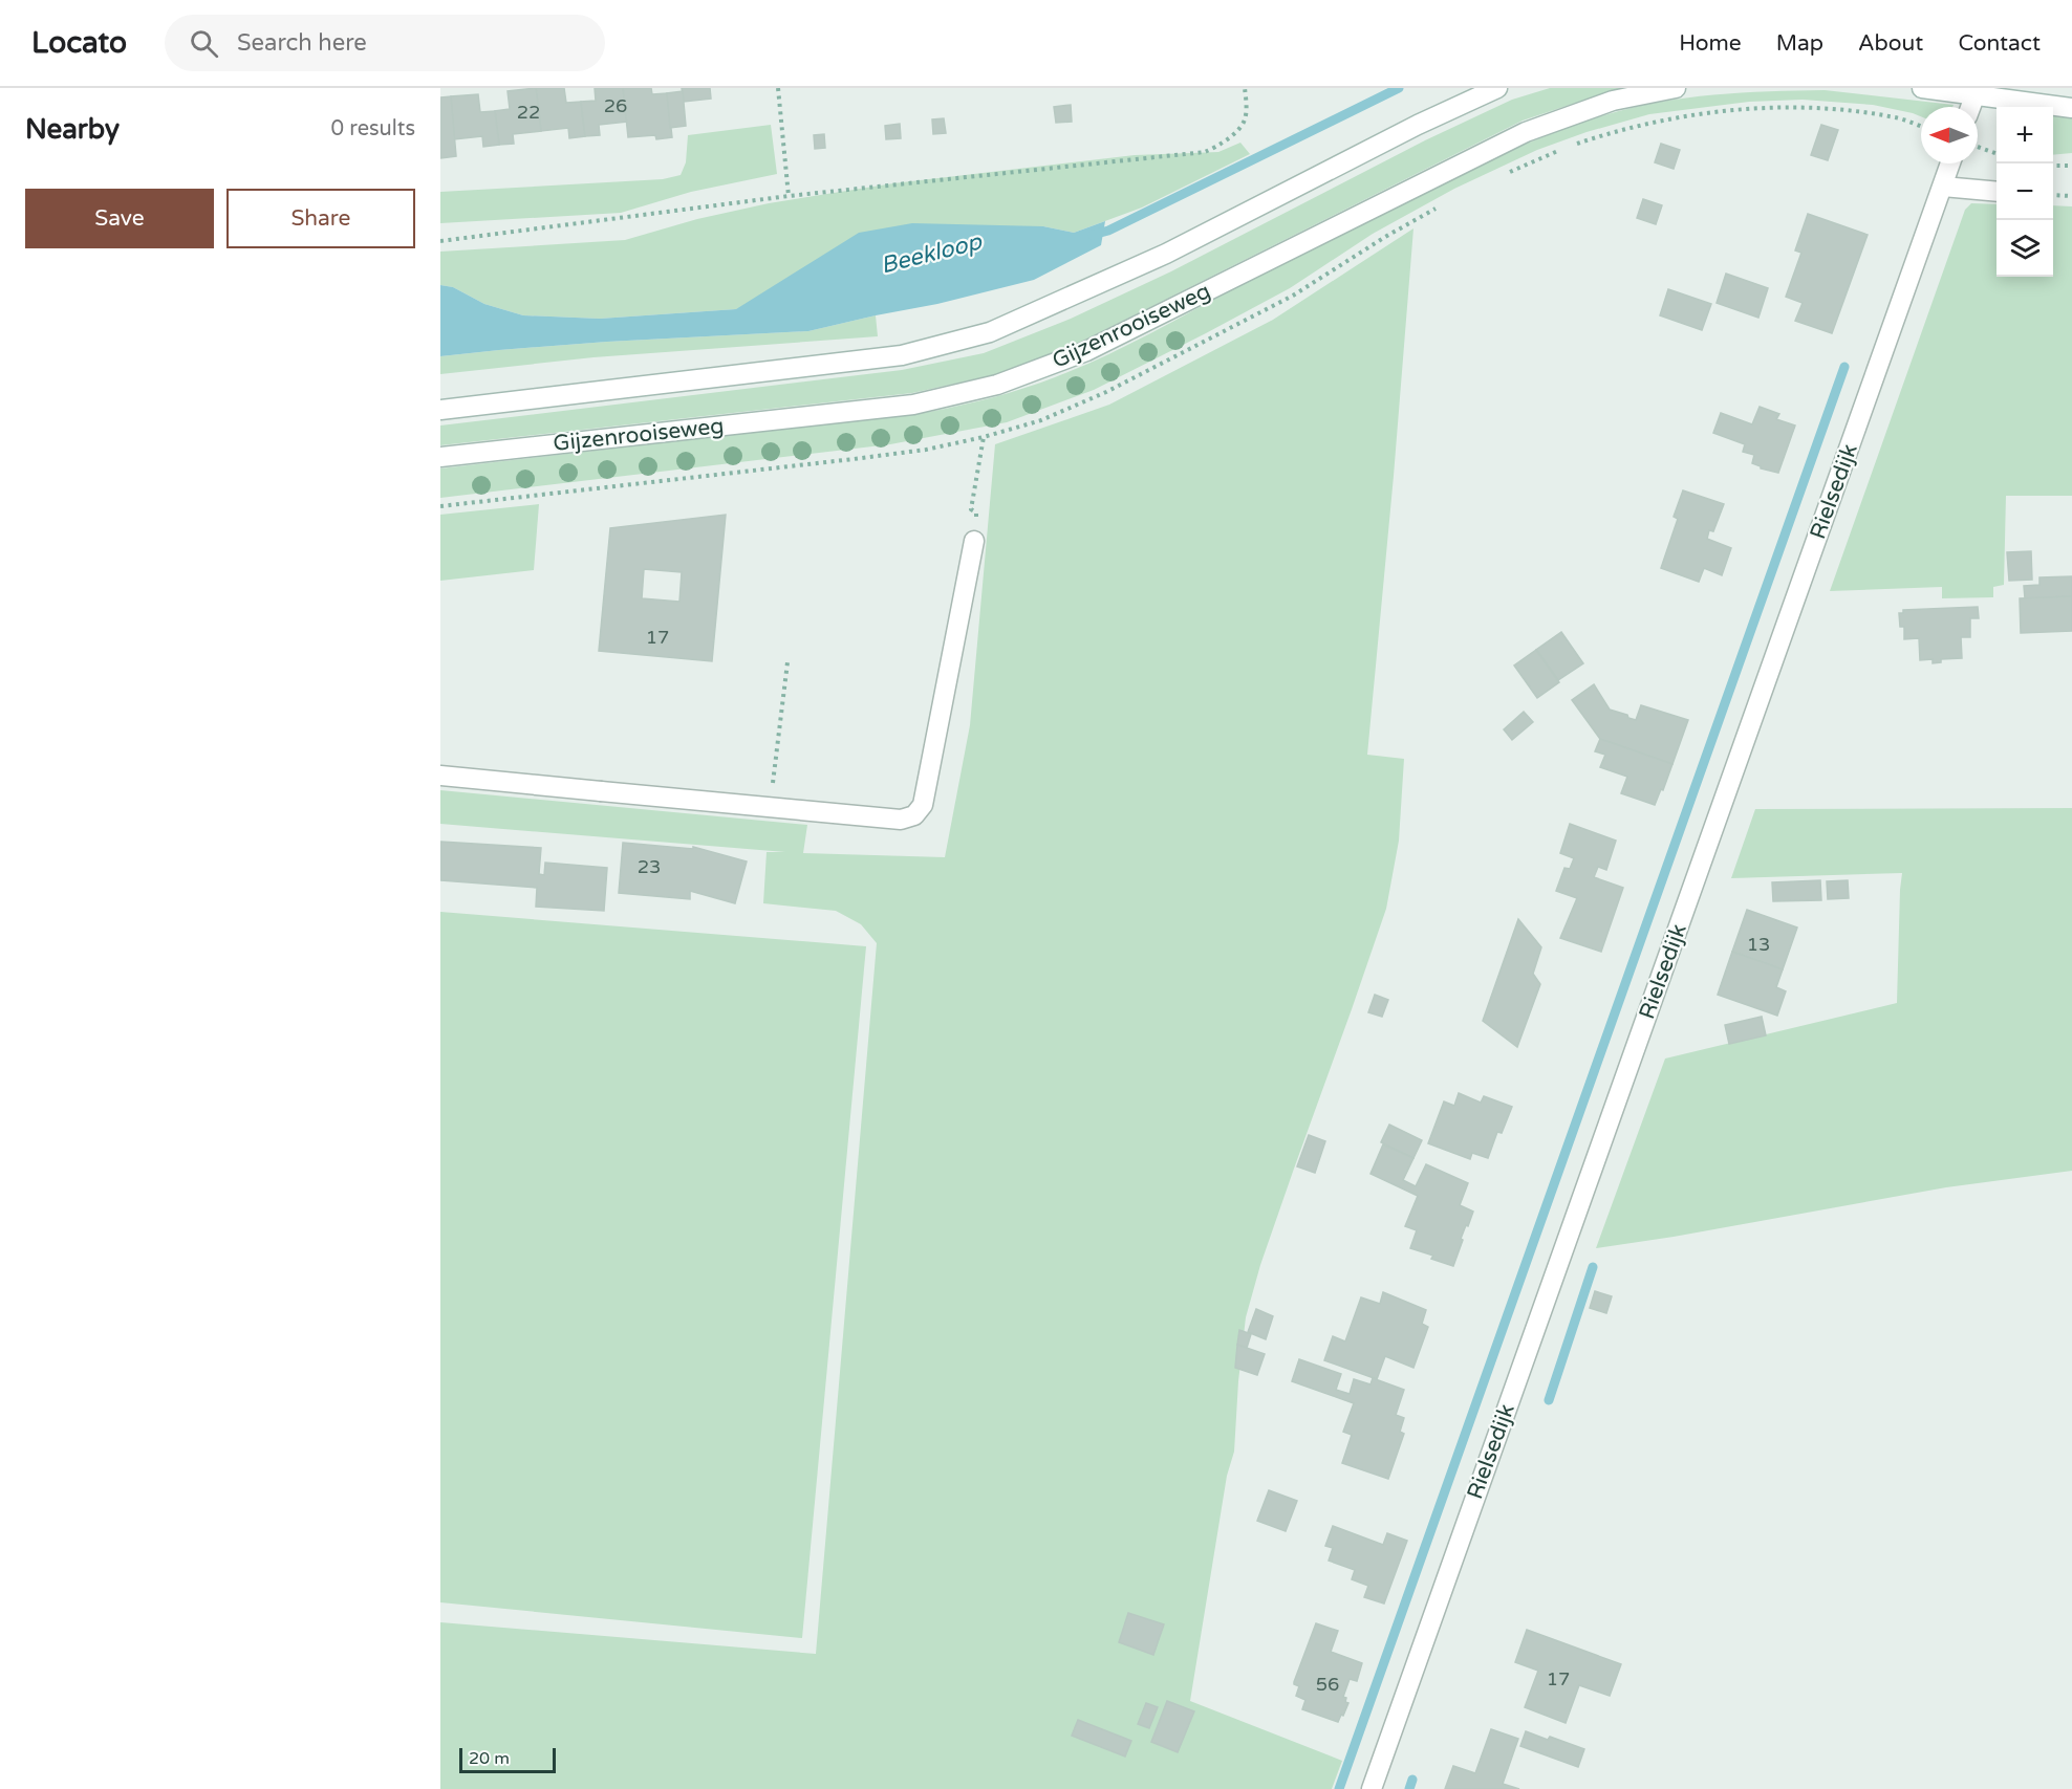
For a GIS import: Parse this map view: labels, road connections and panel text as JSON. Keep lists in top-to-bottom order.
{
  "streets": {
    "main road": ["Gijzenrooiseweg", "Rielsedijk"]
  },
  "water": ["Beekloop"],
  "house_numbers": [
    "26",
    "22",
    "17",
    "23",
    "13",
    "17",
    "56"
  ],
  "scale_bar": "20 m",
  "north": "left",
  "page": {
    "header": "Locato",
    "search": "Search here",
    "nav": [
      "Home",
      "Map",
      "About",
      "Contact"
    ],
    "heading": ["Nearby", "0 results"],
    "map_buttons": ["+", "−"],
    "buttons": ["Save", "Share"],
    "scale": "20 m"
  }
}
